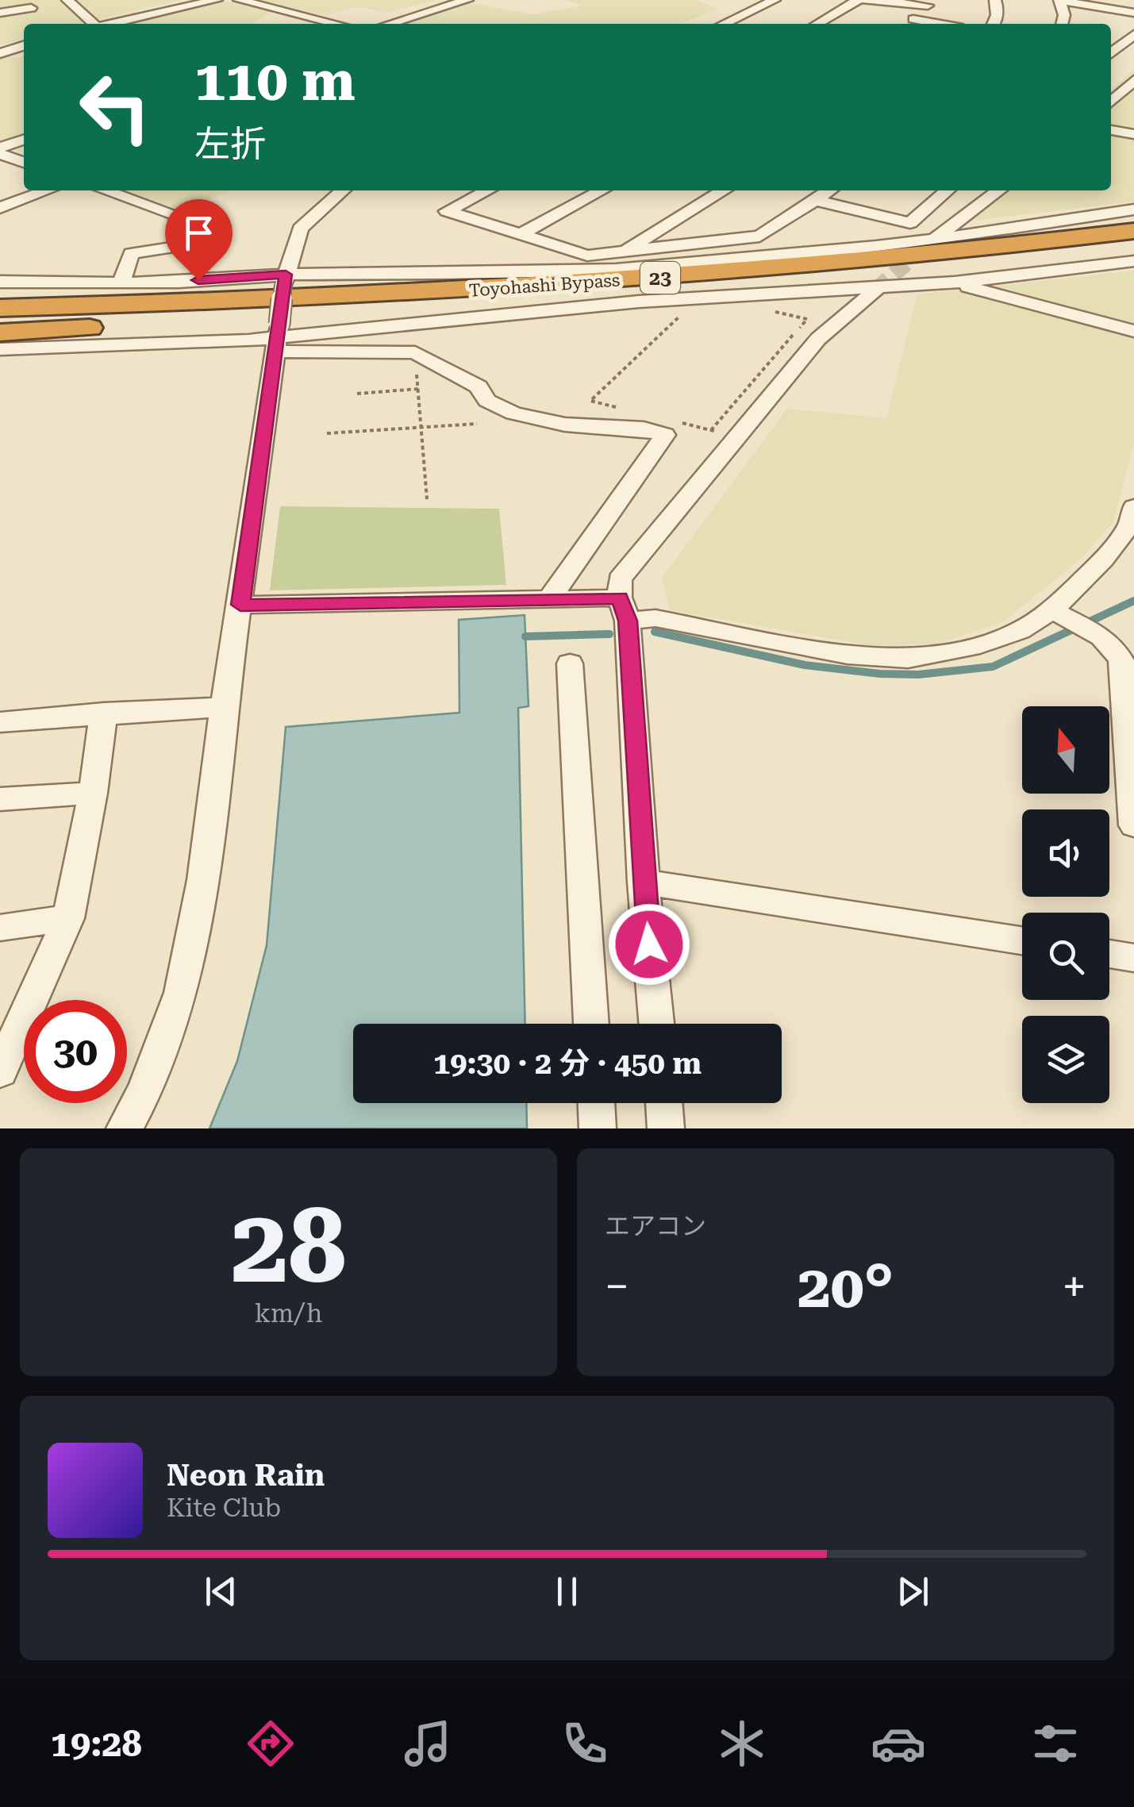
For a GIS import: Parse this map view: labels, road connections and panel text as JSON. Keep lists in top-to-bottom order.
{
  "streets": {
    "highway": ["23", "Toyohashi Bypass"]
  },
  "crossings": [
    ["23", "Toyohashi Bypass"]
  ],
  "north": "top",
  "page": {
    "turn": ["110 m", "左折"],
    "limit": "30",
    "trip": "19:30 · 2 分 · 450 m",
    "tile": [
      ["28", "km/h"],
      "エアコン"
    ],
    "heat": ["−", "20°", "+"],
    "song": ["Neon Rain", "Kite Club"],
    "tabs": "19:28"
  }
}
